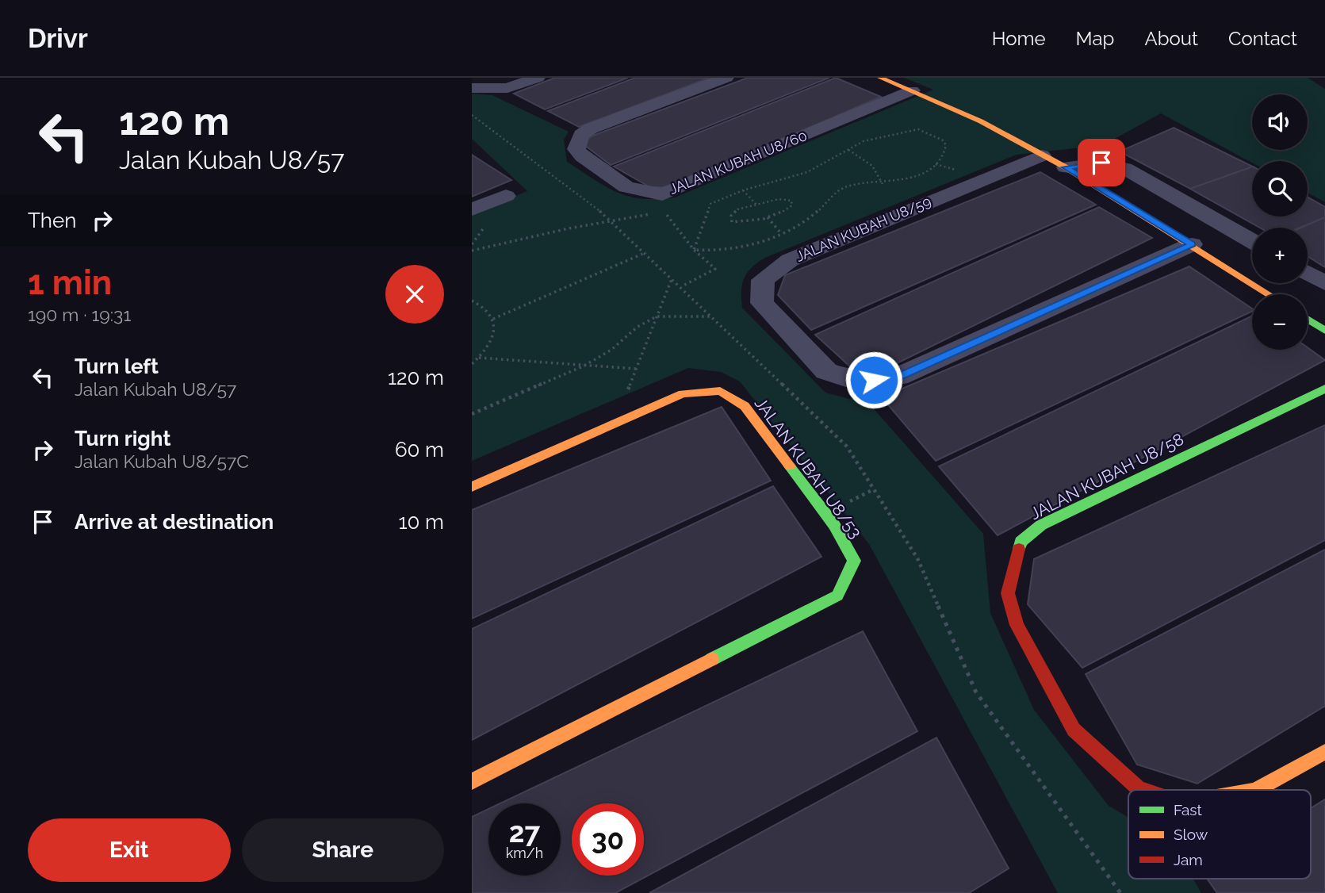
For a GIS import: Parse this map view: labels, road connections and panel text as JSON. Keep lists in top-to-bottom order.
{
  "streets": {
    "street": [
      "JALAN KUBAH U8/60",
      "JALAN KUBAH U8/59",
      "JALAN KUBAH U8/53",
      "JALAN KUBAH U8/58"
    ]
  },
  "legend": ["Fast", "Slow", "Jam"],
  "page": {
    "header": "Drivr",
    "nav": [
      "Home",
      "Map",
      "About",
      "Contact"
    ],
    "turn": ["120 m", "Jalan Kubah U8/57"],
    "map_buttons": ["+", "−"],
    "then": "Then",
    "heading": ["1 min", "190 m · 19:31"],
    "list": [
      {
        "name": "Turn left",
        "note": "Jalan Kubah U8/57",
        "value": "120 m"
      },
      {
        "name": "Turn right",
        "note": "Jalan Kubah U8/57C",
        "value": "60 m"
      },
      {
        "name": "Arrive at destination",
        "value": "10 m"
      }
    ],
    "speed": "27 km/h",
    "limit": "30",
    "buttons": ["Exit", "Share"]
  }
}
